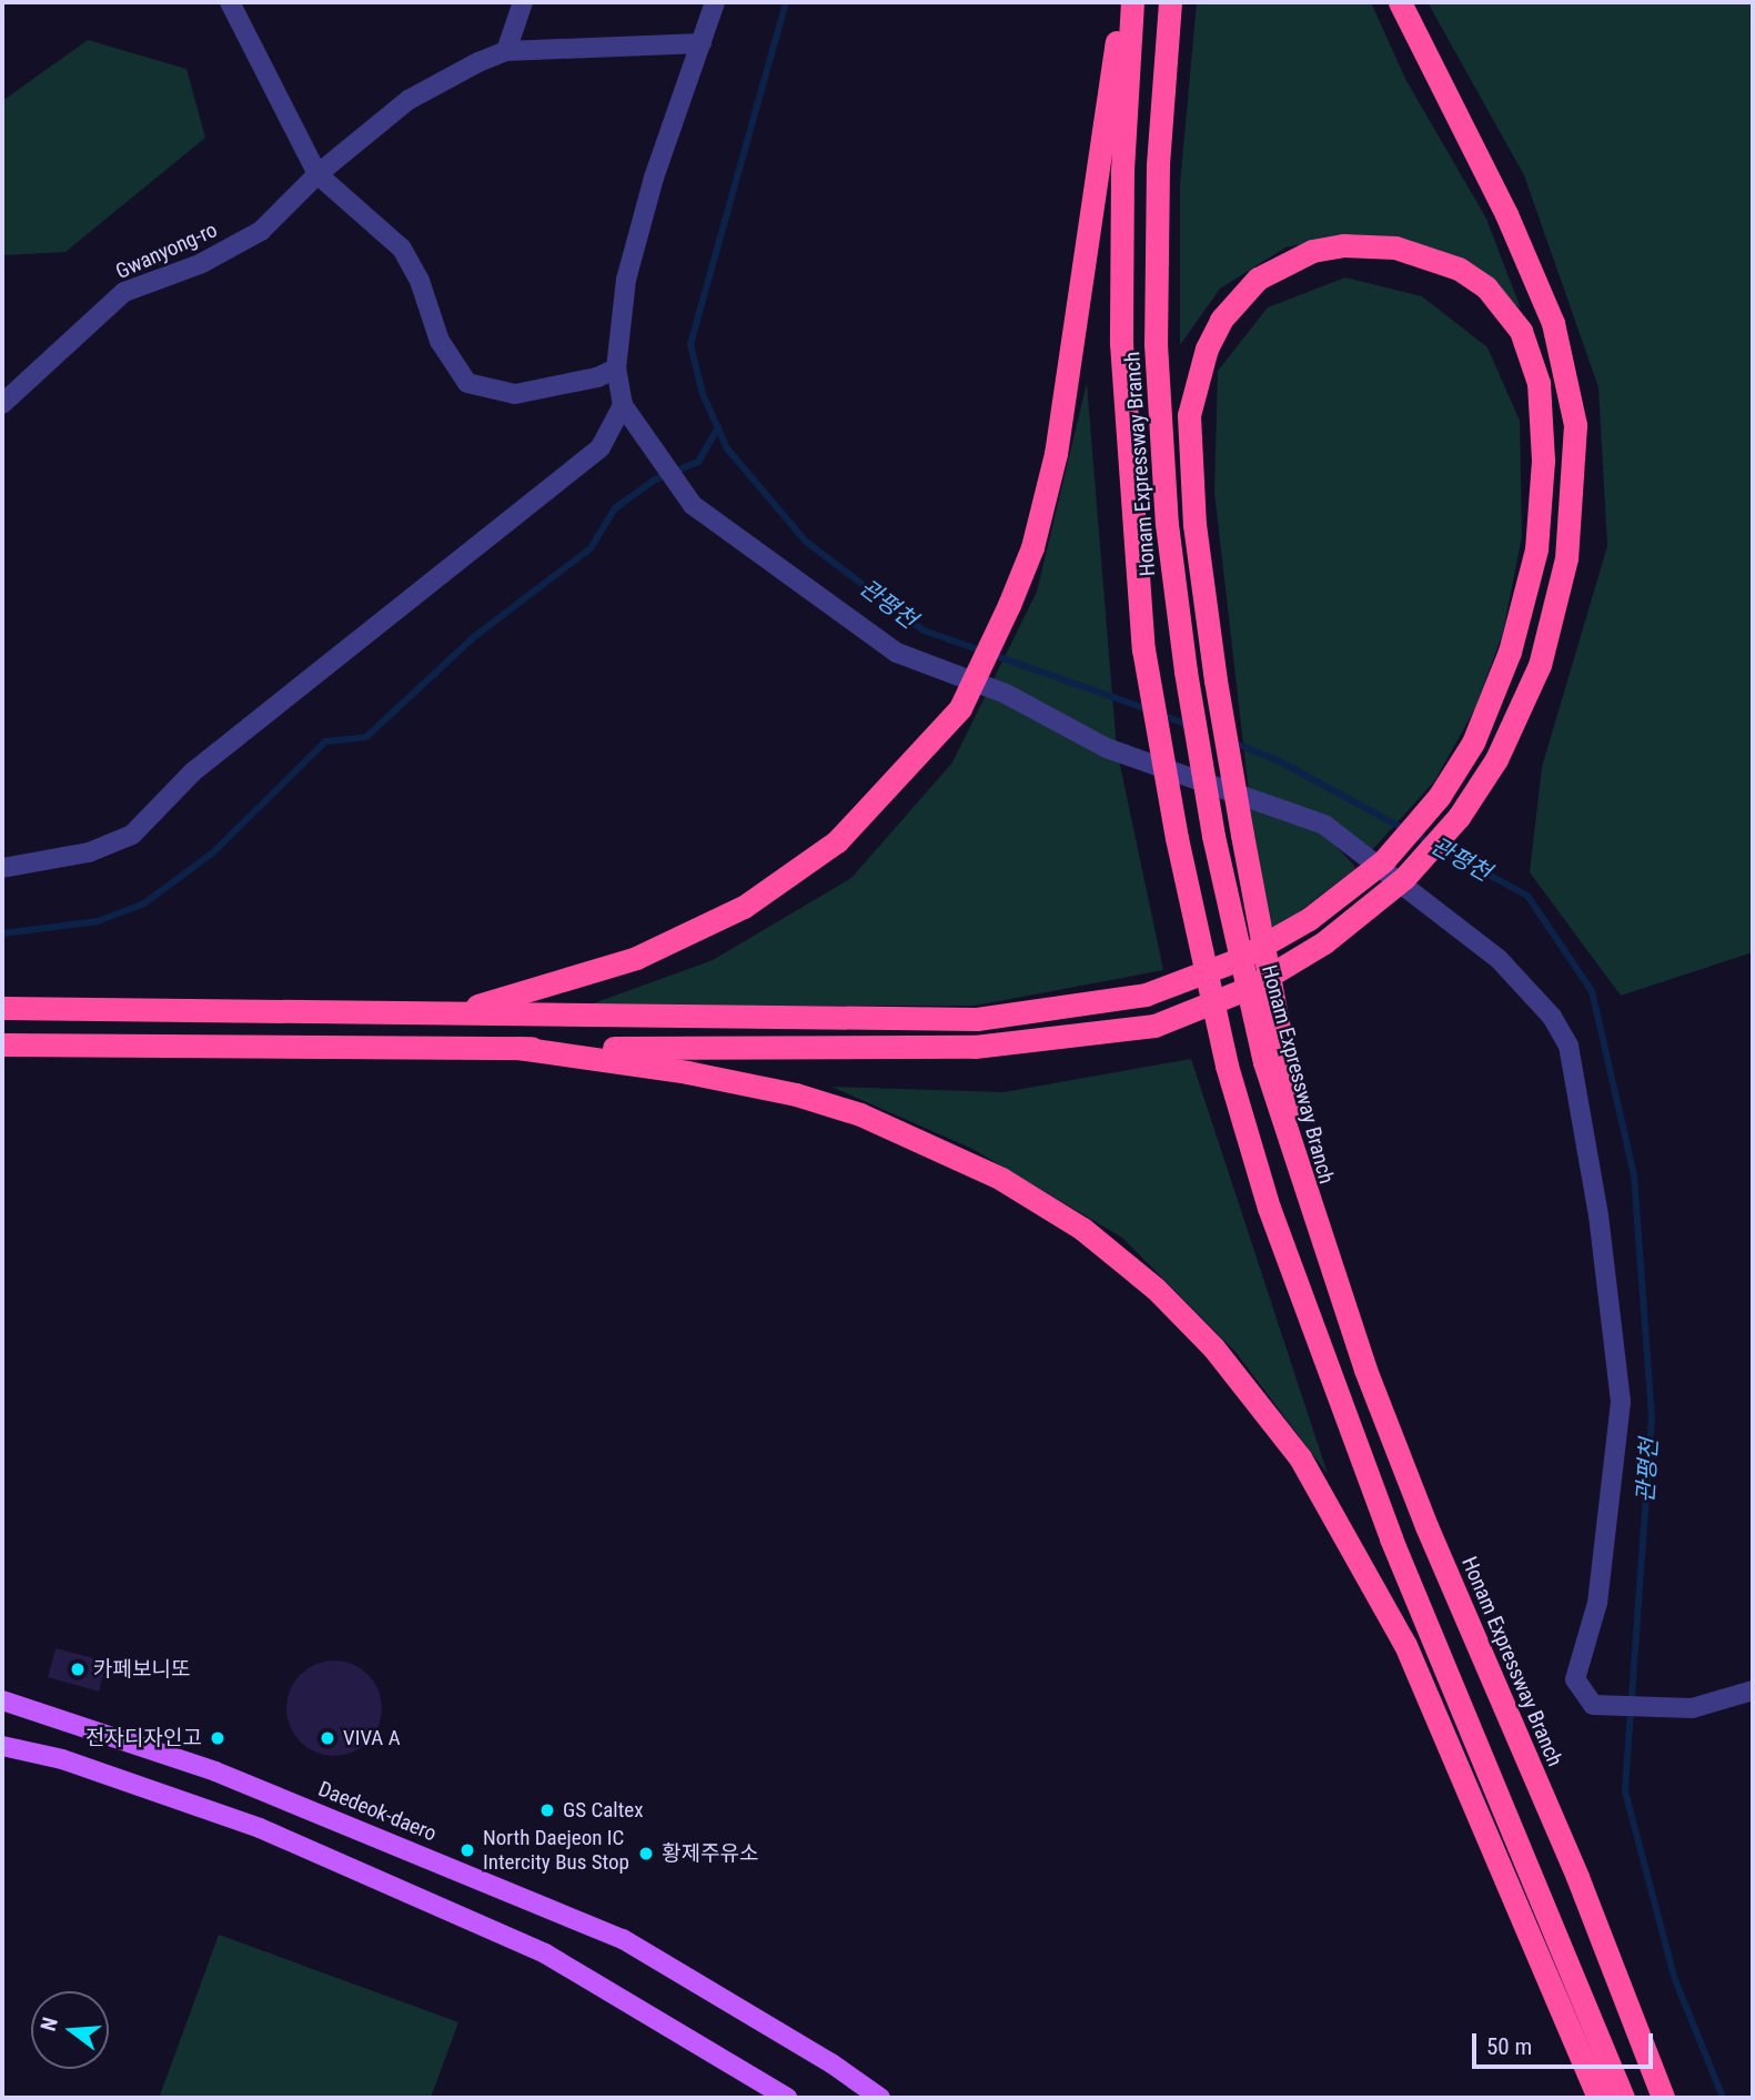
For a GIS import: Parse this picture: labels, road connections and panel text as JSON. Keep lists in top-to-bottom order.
{
  "streets": {
    "highway": ["Honam Expressway Branch"],
    "main road": ["Daedeok-daero"],
    "street": ["Gwanyong-ro"]
  },
  "water": ["관평천"],
  "places": [
    "카페보니또",
    "전자디자인고",
    "VIVA A",
    "GS Caltex",
    "North Daejeon IC Intercity Bus Stop",
    "황제주유소"
  ],
  "scale_bar": "50 m",
  "north": "left"
}
